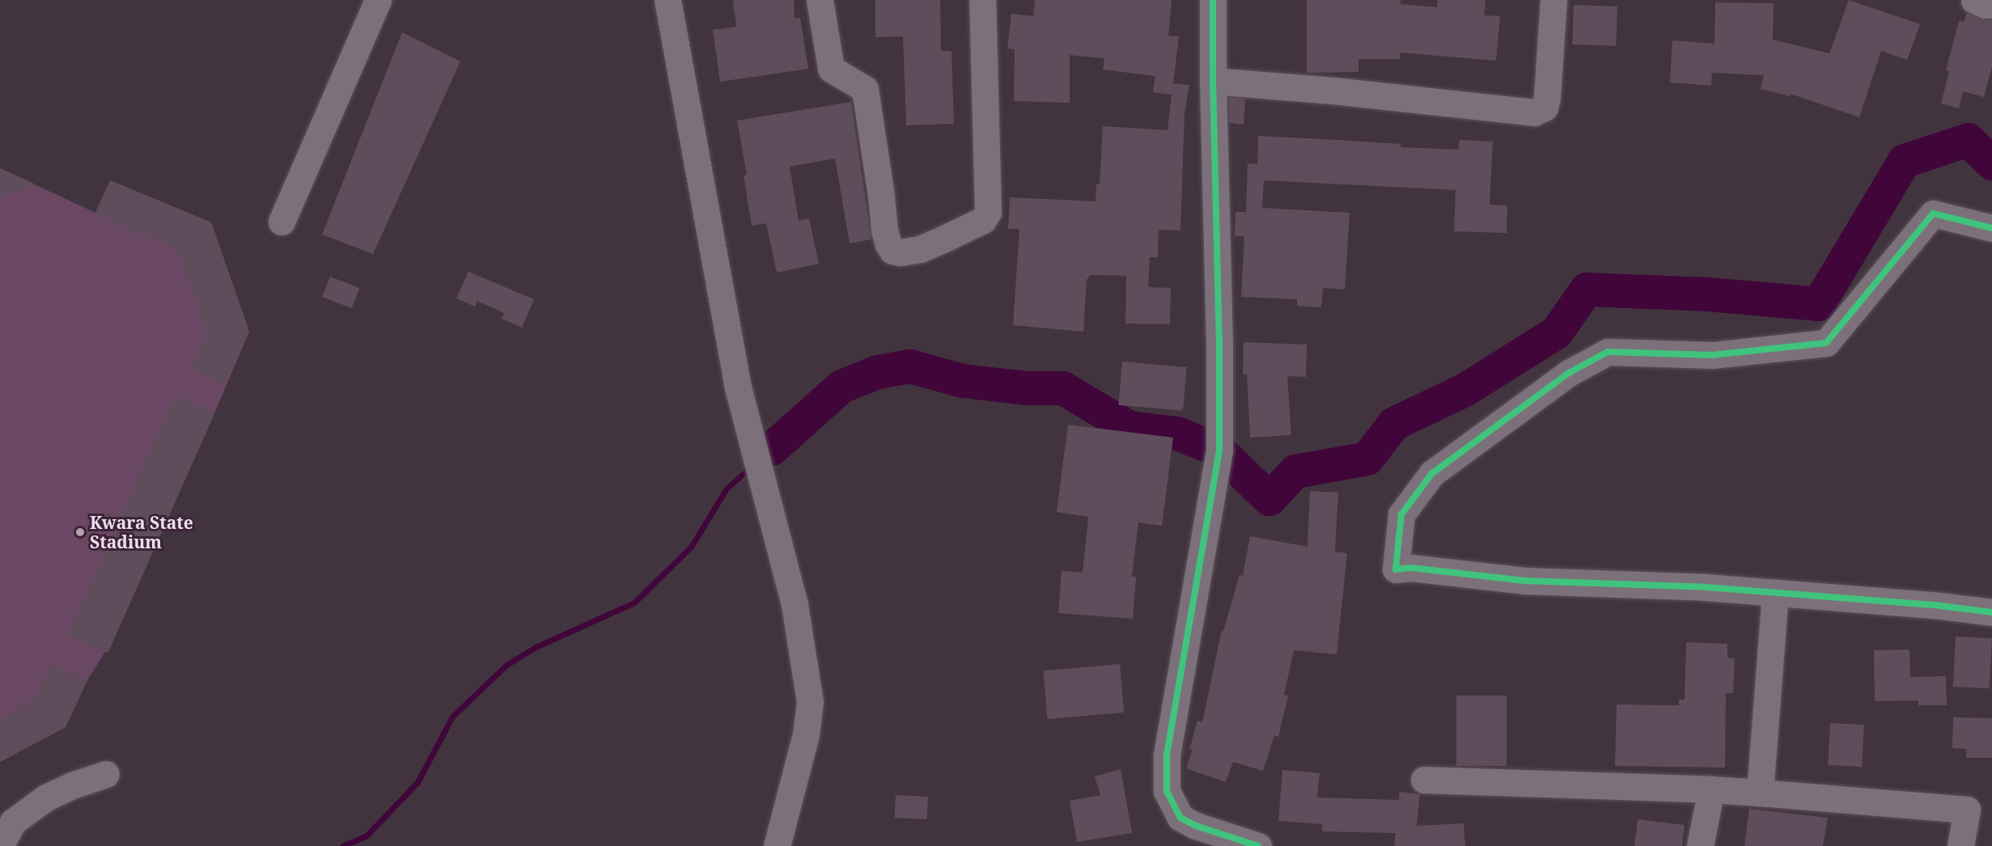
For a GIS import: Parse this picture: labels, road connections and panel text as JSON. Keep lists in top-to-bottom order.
{
  "places": ["Kwara State Stadium"]
}
